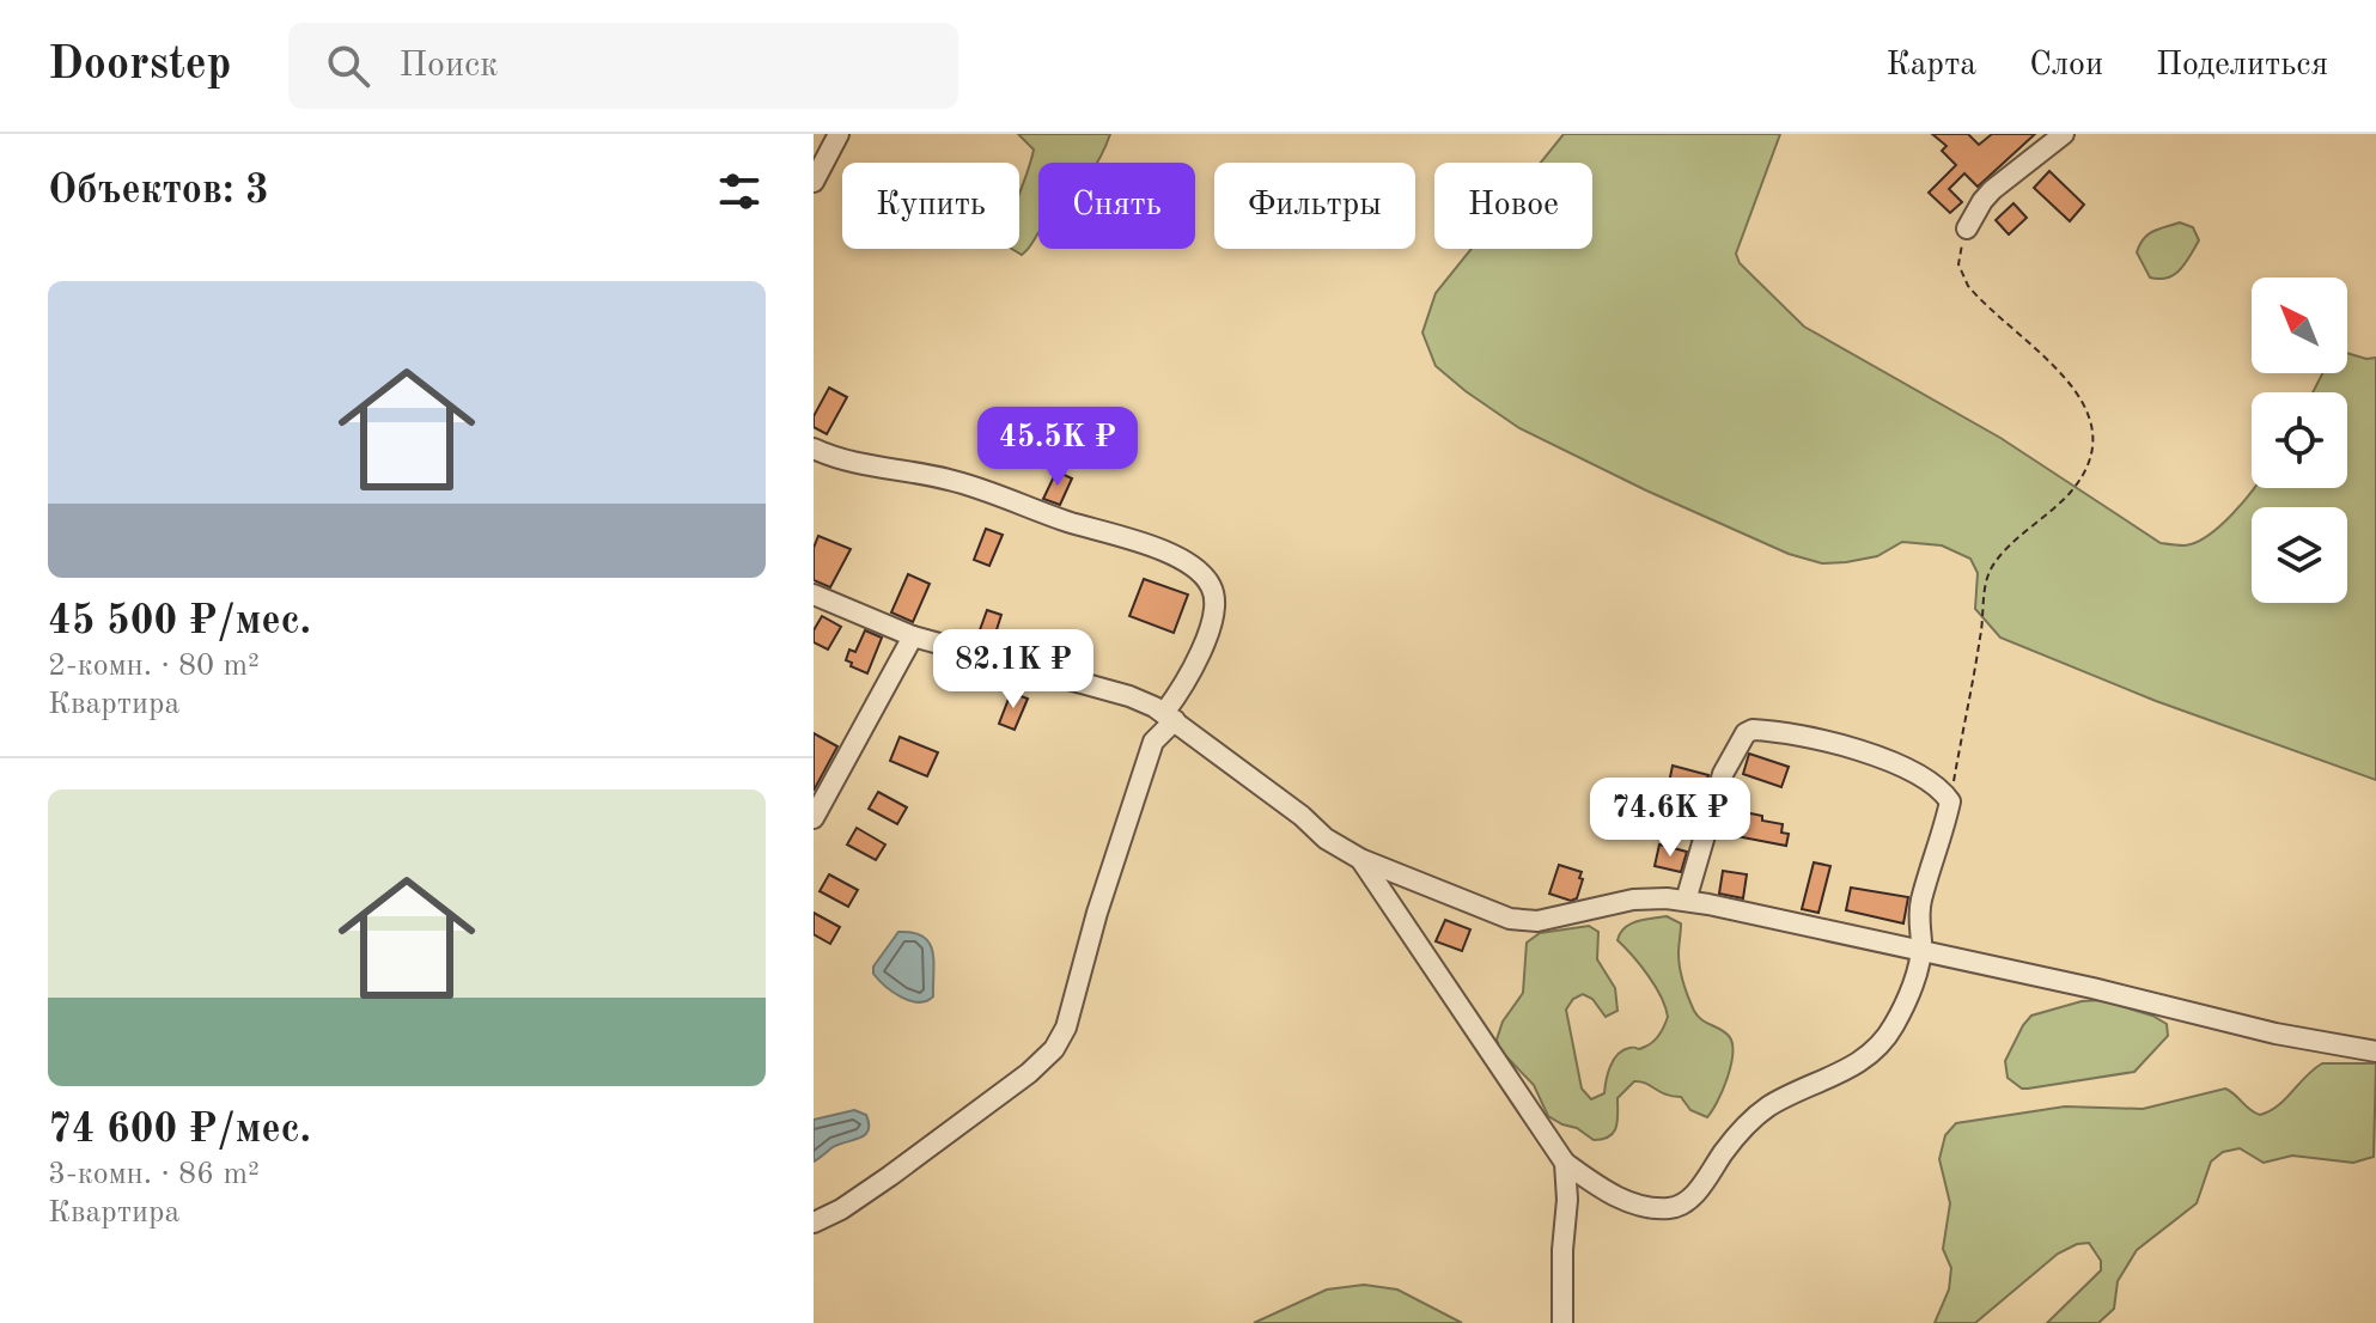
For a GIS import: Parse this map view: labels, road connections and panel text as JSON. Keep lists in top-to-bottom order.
{
  "north": "top left",
  "page": {
    "header": "Doorstep",
    "search": "Поиск",
    "nav": ["Карта", "Слои", "Поделиться"],
    "heading": "Объектов: 3",
    "chip": [
      "Купить",
      "Снять",
      "Фильтры",
      "Новое"
    ],
    "list": [
      {
        "name": "45 500 ₽/мес.",
        "note": "2-комн. · 80 m² · Квартира"
      },
      {
        "name": "74 600 ₽/мес.",
        "note": "3-комн. · 86 m² · Квартира"
      }
    ],
    "price": ["45.5K ₽", "82.1K ₽", "74.6K ₽"]
  }
}
